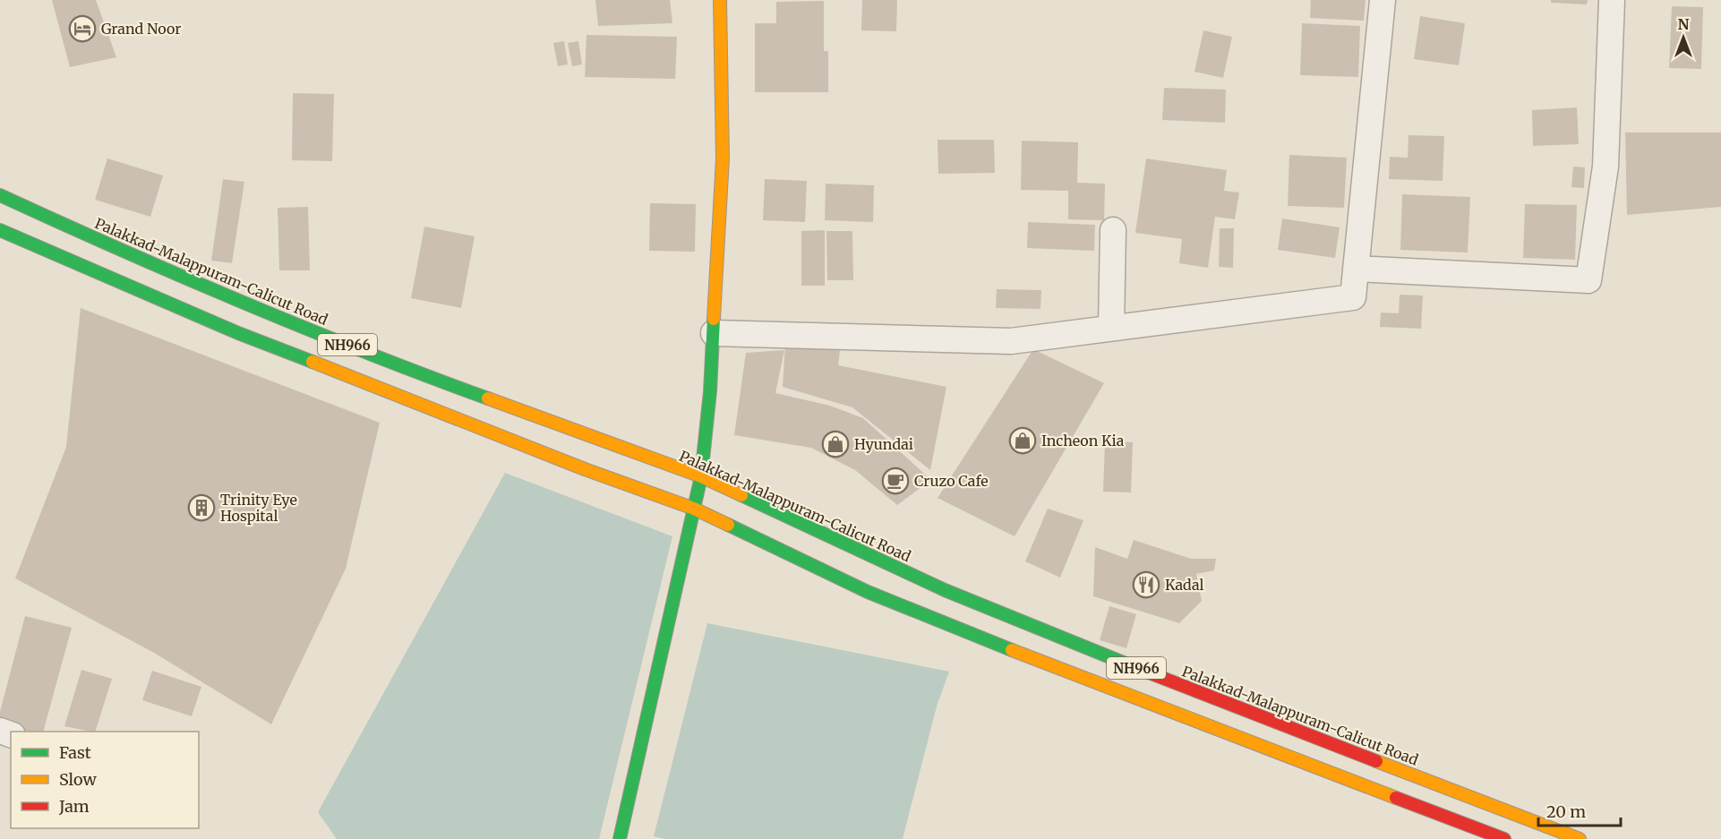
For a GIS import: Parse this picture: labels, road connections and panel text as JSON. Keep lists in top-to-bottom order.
{
  "streets": {
    "main road": ["Palakkad-Malappuram-Calicut Road", "NH966"]
  },
  "places": {
    "hotel": ["Grand Noor"],
    "shop": ["Incheon Kia", "Hyundai"],
    "cafe": ["Cruzo Cafe"],
    "building": ["Trinity Eye Hospital"],
    "restaurant": ["Kadal"]
  },
  "legend": ["Fast", "Slow", "Jam"],
  "scale_bar": "20 m",
  "north": "top"
}
